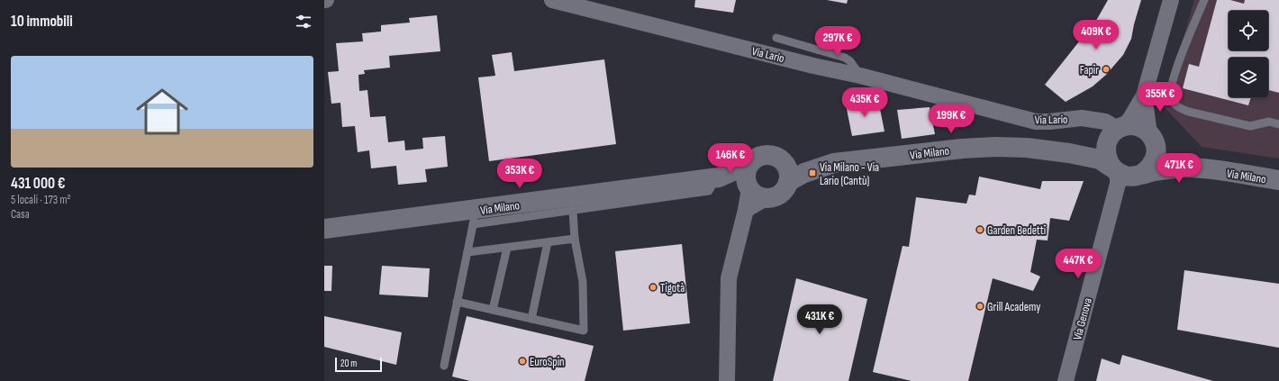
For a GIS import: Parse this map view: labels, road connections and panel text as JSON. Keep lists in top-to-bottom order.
{
  "streets": {
    "main road": ["Via Milano"],
    "street": ["Via Lario", "Via Genova"]
  },
  "crossings": [
    ["Via Lario", "Via Milano"],
    ["Via Lario", "Via Genova"],
    ["Via Milano", "Via Genova"]
  ],
  "places": {
    "other": [
      "Fapir",
      "Garden Bedetti",
      "Tigotà",
      "Grill Academy",
      "EuroSpin"
    ],
    "transit": ["Via Milano - Via Lario (Cantù)"]
  },
  "scale_bar": "20 m",
  "page": {
    "heading": "10 immobili",
    "price": [
      "409K €",
      "297K €",
      "355K €",
      "435K €",
      "199K €",
      "146K €",
      "471K €",
      "353K €",
      "447K €",
      "431K €"
    ],
    "list": [
      {
        "name": "431 000 €",
        "note": "5 locali · 173 m² · Casa"
      }
    ],
    "scale": "20 m"
  }
}
